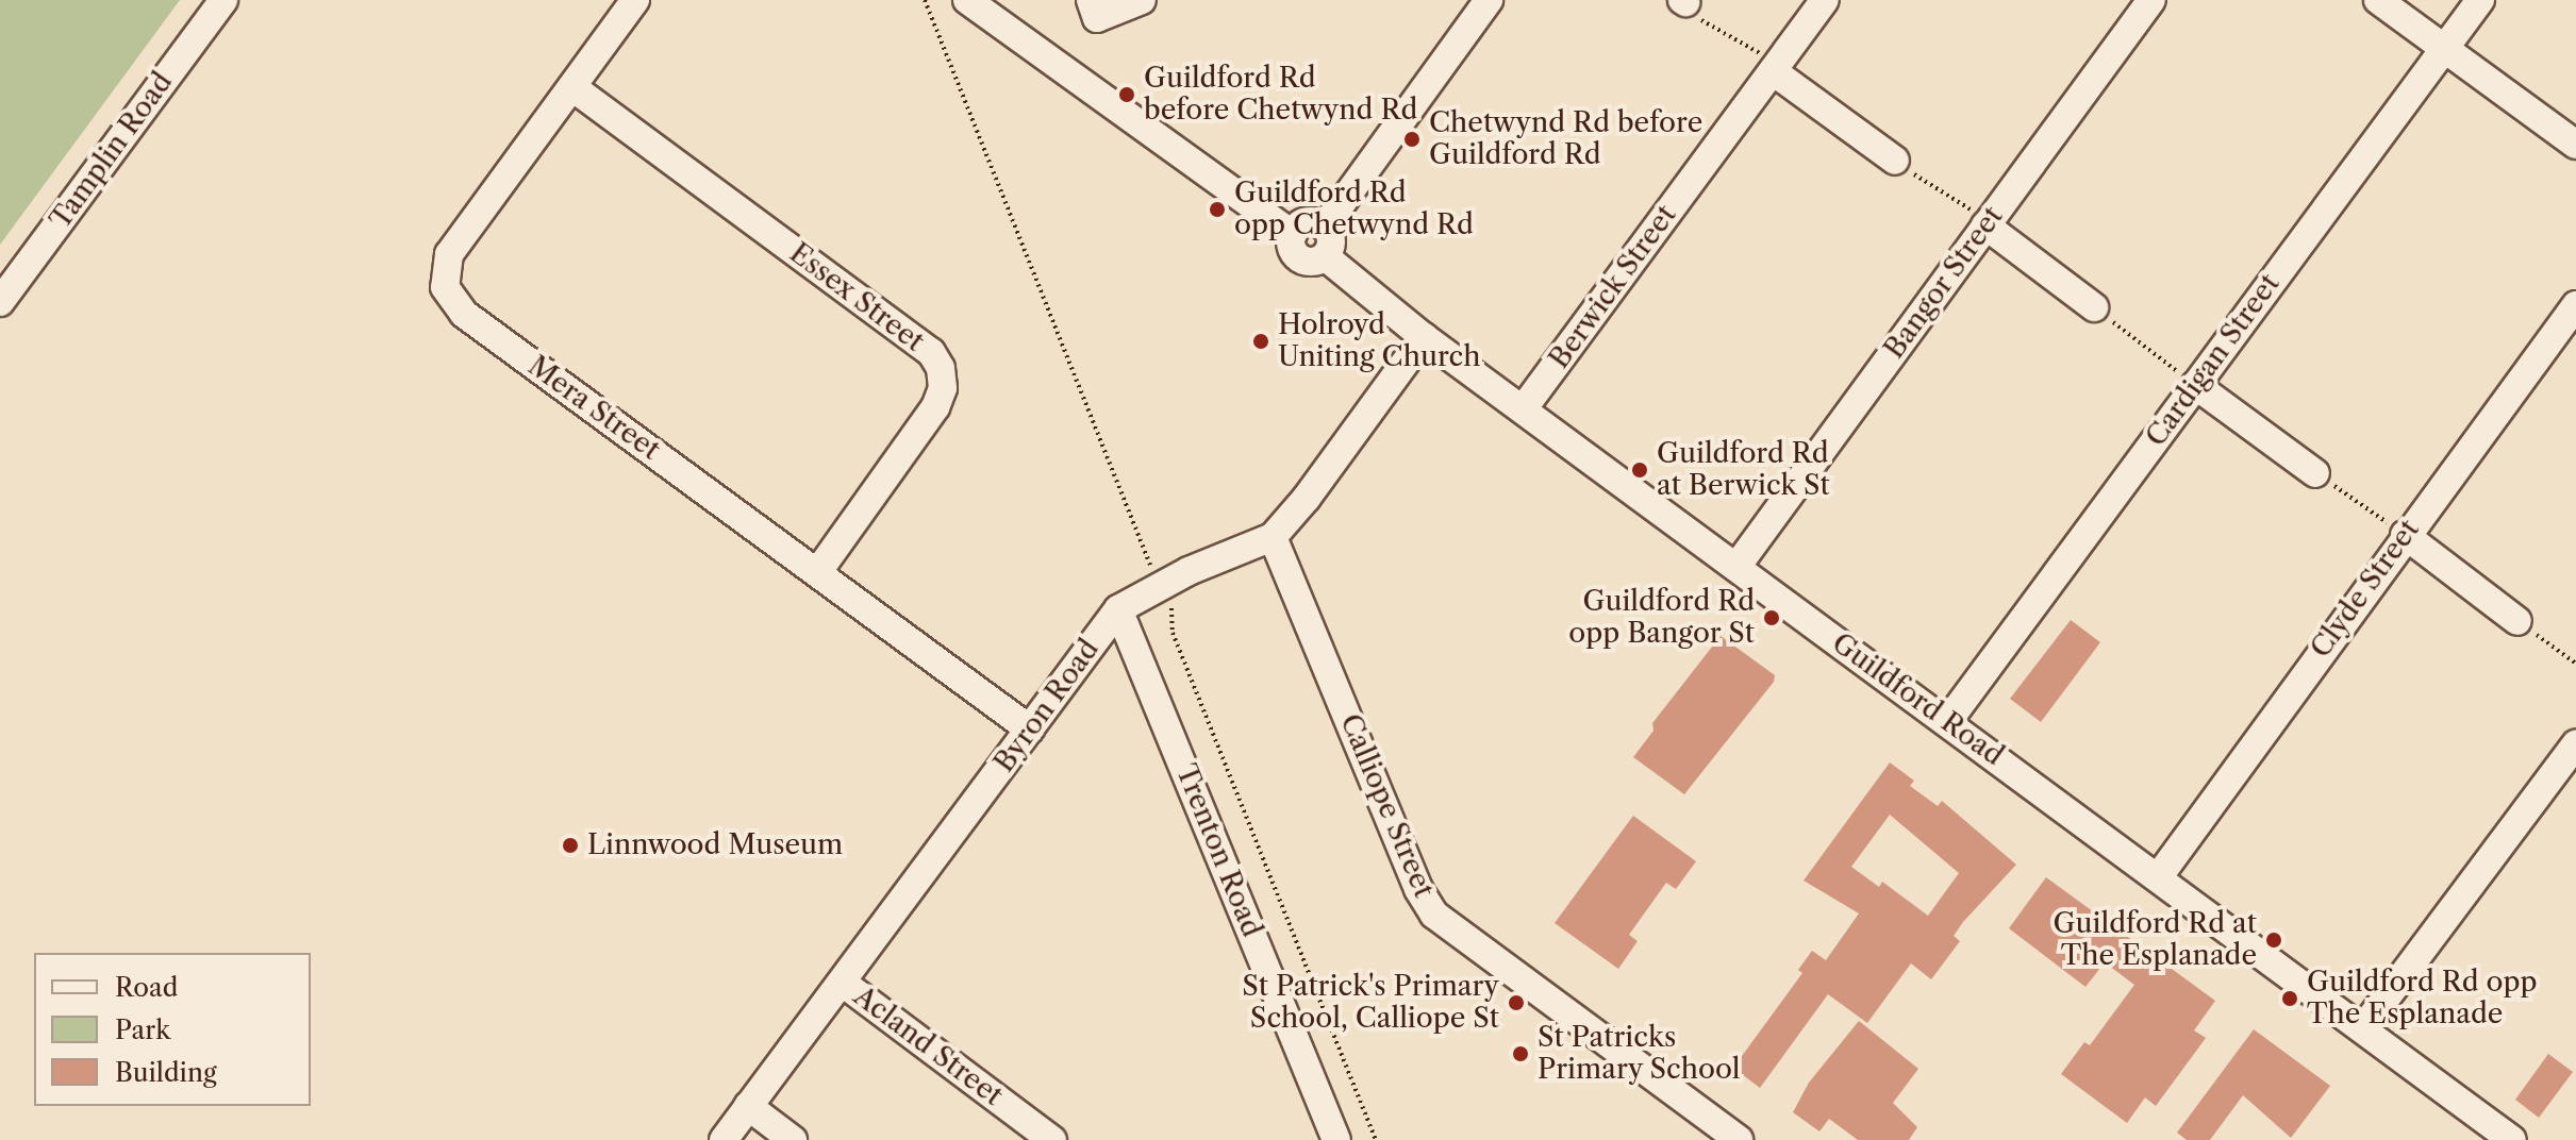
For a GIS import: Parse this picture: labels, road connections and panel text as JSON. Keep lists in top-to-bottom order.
{
  "streets": {
    "street": [
      "Tamplin Road",
      "Bangor Street",
      "Berwick Street",
      "Essex Street",
      "Cardigan Street",
      "Mera Street",
      "Clyde Street",
      "Guildford Road",
      "Byron Road",
      "Calliope Street",
      "Trenton Road",
      "Acland Street"
    ]
  },
  "crossings": [
    ["Bangor Street", "Guildford Road"],
    ["Berwick Street", "Guildford Road"],
    ["Essex Street", "Mera Street"],
    ["Cardigan Street", "Guildford Road"],
    ["Mera Street", "Byron Road"],
    ["Clyde Street", "Guildford Road"],
    ["Guildford Road", "Byron Road"],
    ["Byron Road", "Calliope Street"],
    ["Byron Road", "Trenton Road"],
    ["Byron Road", "Acland Street"]
  ],
  "places": [
    "Guildford Rd before Chetwynd Rd",
    "Chetwynd Rd before Guildford Rd",
    "Guildford Rd opp Chetwynd Rd",
    "Holroyd Uniting Church",
    "Guildford Rd at Berwick St",
    "Guildford Rd opp Bangor St",
    "Linnwood Museum",
    "Guildford Rd at The Esplanade",
    "Guildford Rd opp The Esplanade",
    "St Patrick's Primary School, Calliope St",
    "St Patricks Primary School"
  ],
  "legend": ["Road", "Park", "Building"]
}
